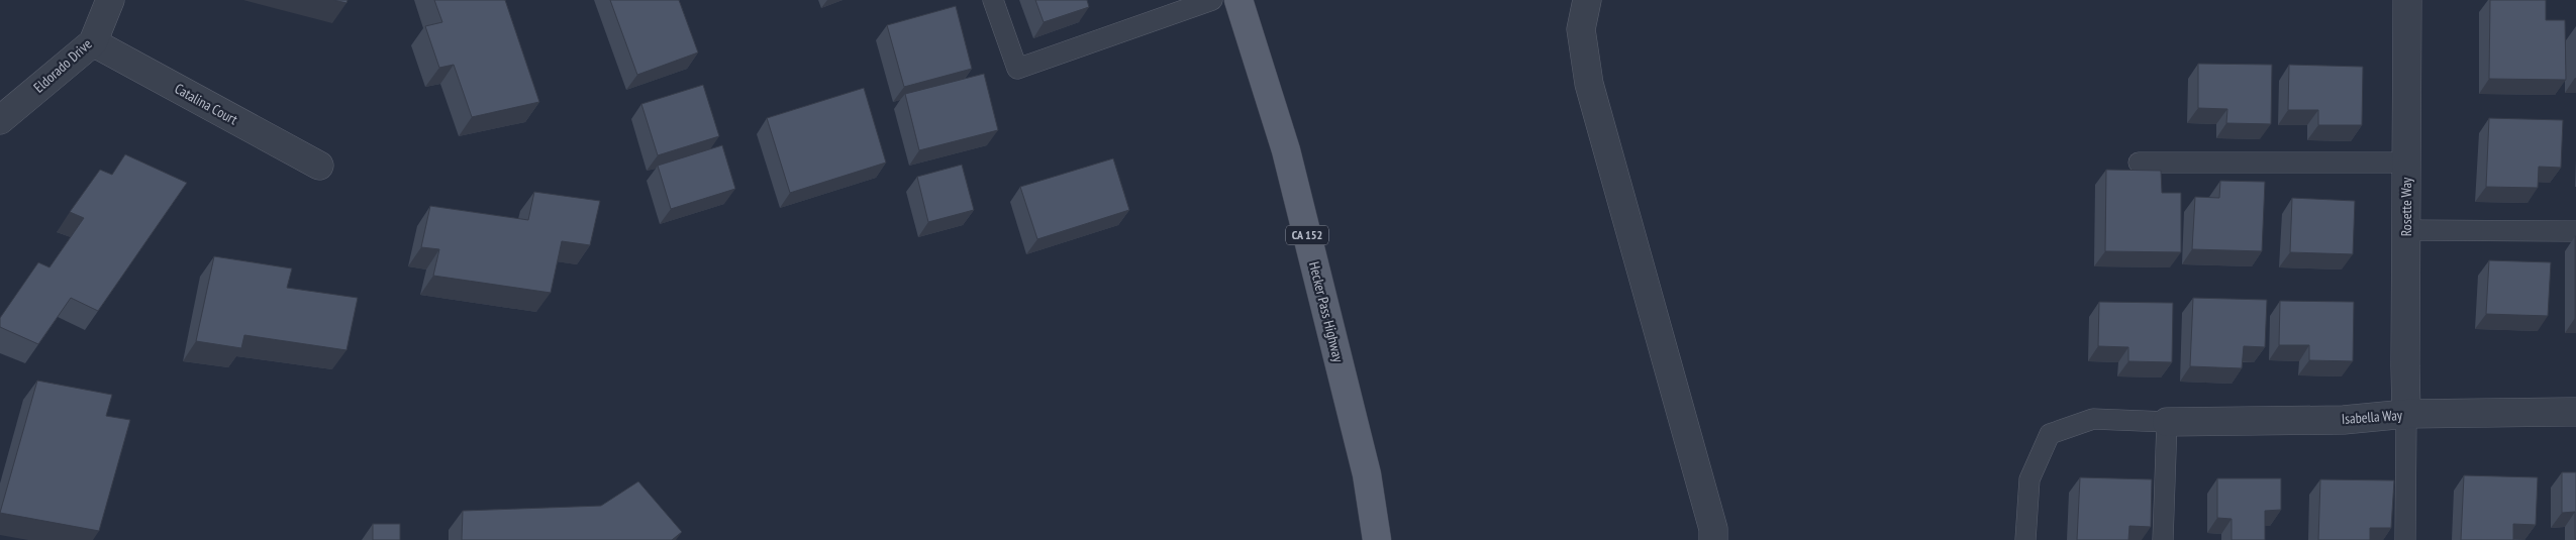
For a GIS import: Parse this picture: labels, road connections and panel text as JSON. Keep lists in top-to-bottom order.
{
  "streets": {
    "main road": ["CA 152", "Hecker Pass Highway"],
    "street": [
      "Eldorado Drive",
      "Catalina Court",
      "Rosette Way",
      "Isabella Way"
    ]
  },
  "crossings": [
    ["Eldorado Drive", "Catalina Court"],
    ["Rosette Way", "Isabella Way"]
  ]
}
